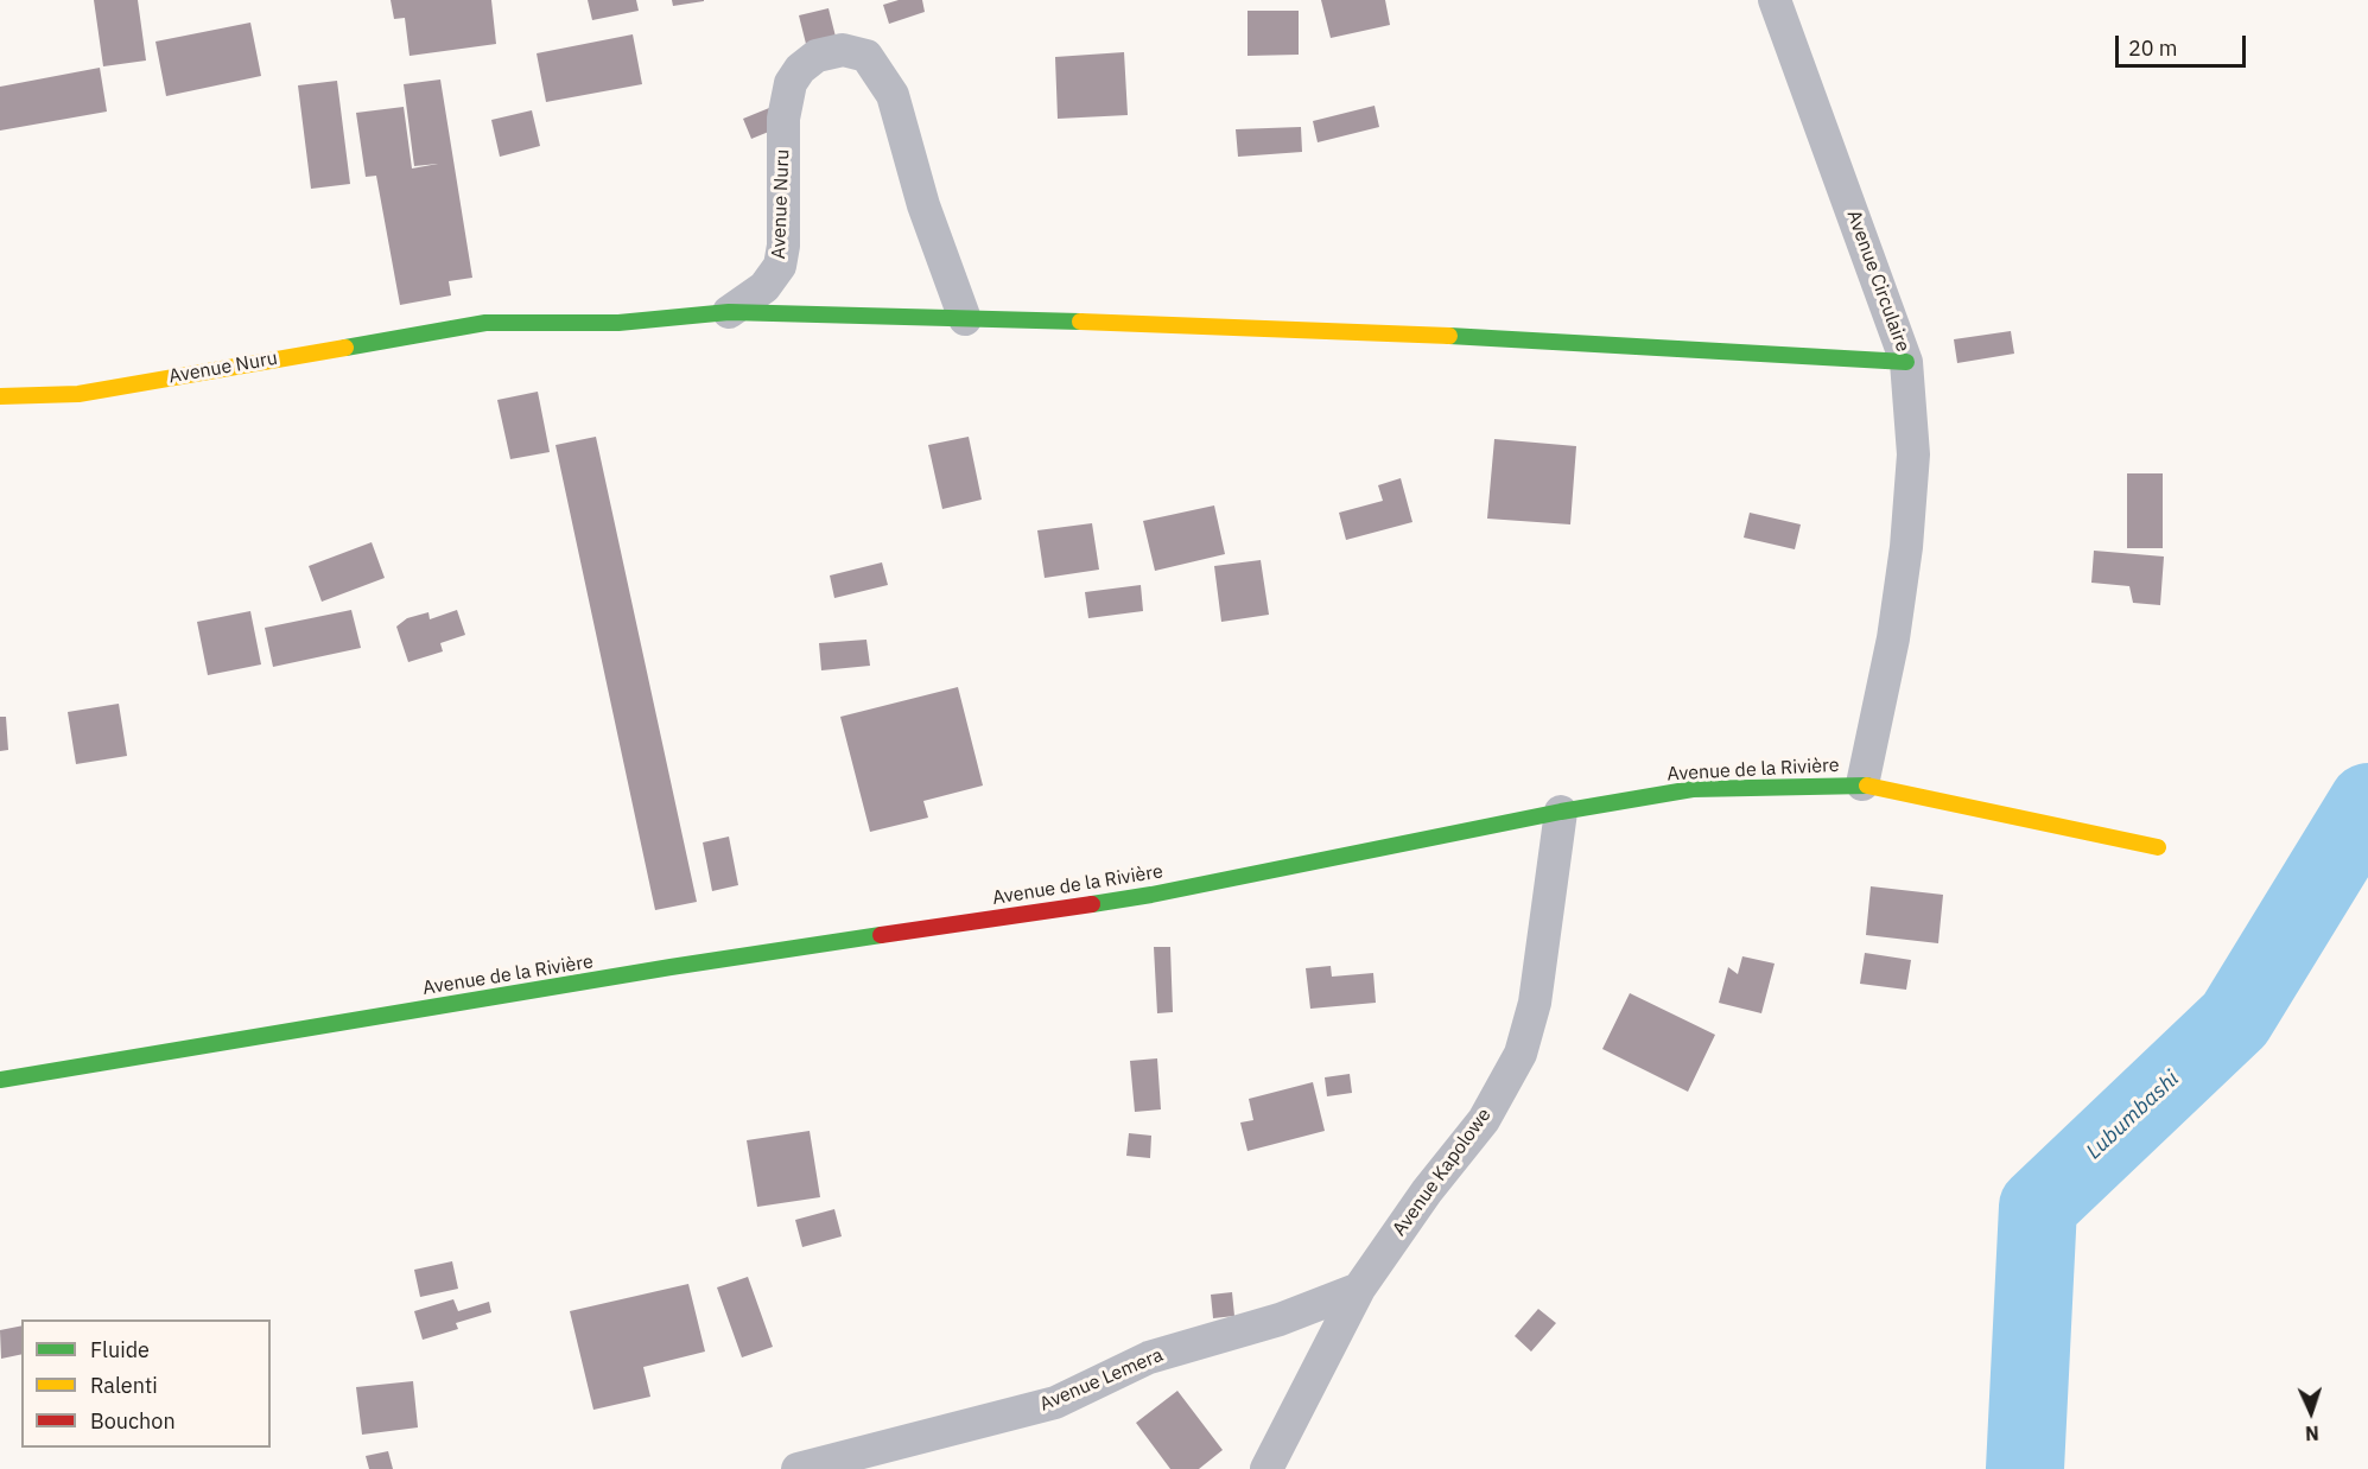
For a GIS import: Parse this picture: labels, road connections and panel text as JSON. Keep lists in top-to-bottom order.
{
  "streets": {
    "street": [
      "Avenue Nuru",
      "Avenue Circulaire",
      "Avenue de la Rivière",
      "Avenue Kapolowe",
      "Avenue Lemera"
    ]
  },
  "crossings": [
    ["Avenue Circulaire", "Avenue de la Rivière"],
    ["Avenue de la Rivière", "Avenue Kapolowe"],
    ["Avenue Kapolowe", "Avenue Lemera"]
  ],
  "water": ["Lubumbashi"],
  "legend": ["Fluide", "Ralenti", "Bouchon"],
  "scale_bar": "20 m",
  "north": "bottom"
}
